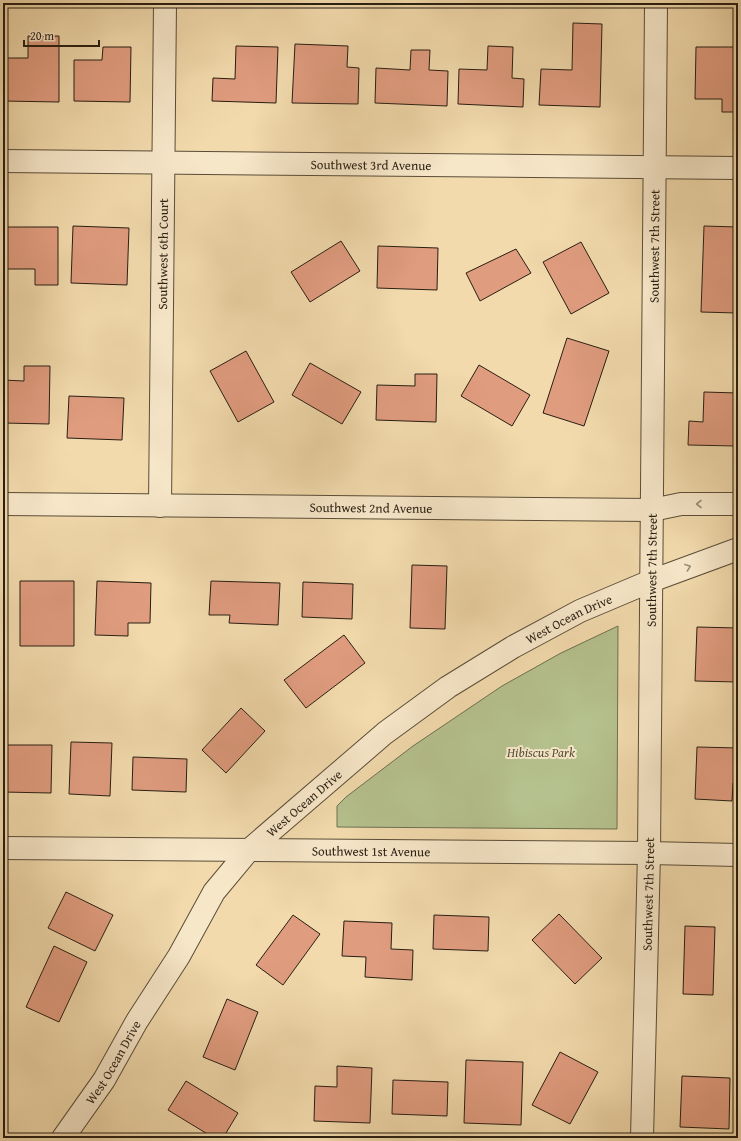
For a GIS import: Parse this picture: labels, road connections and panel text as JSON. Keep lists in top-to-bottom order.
{
  "streets": {
    "street": [
      "Southwest 3rd Avenue",
      "Southwest 7th Street",
      "Southwest 6th Court",
      "Southwest 2nd Avenue",
      "West Ocean Drive",
      "Southwest 1st Avenue"
    ]
  },
  "crossings": [
    ["Southwest 3rd Avenue", "Southwest 7th Street"],
    ["Southwest 3rd Avenue", "Southwest 6th Court"],
    ["Southwest 7th Street", "Southwest 2nd Avenue"],
    ["Southwest 7th Street", "West Ocean Drive"],
    ["Southwest 7th Street", "Southwest 1st Avenue"],
    ["Southwest 6th Court", "Southwest 2nd Avenue"],
    ["West Ocean Drive", "Southwest 1st Avenue"]
  ],
  "parks": ["Hibiscus Park"],
  "scale_bar": "20 m"
}
